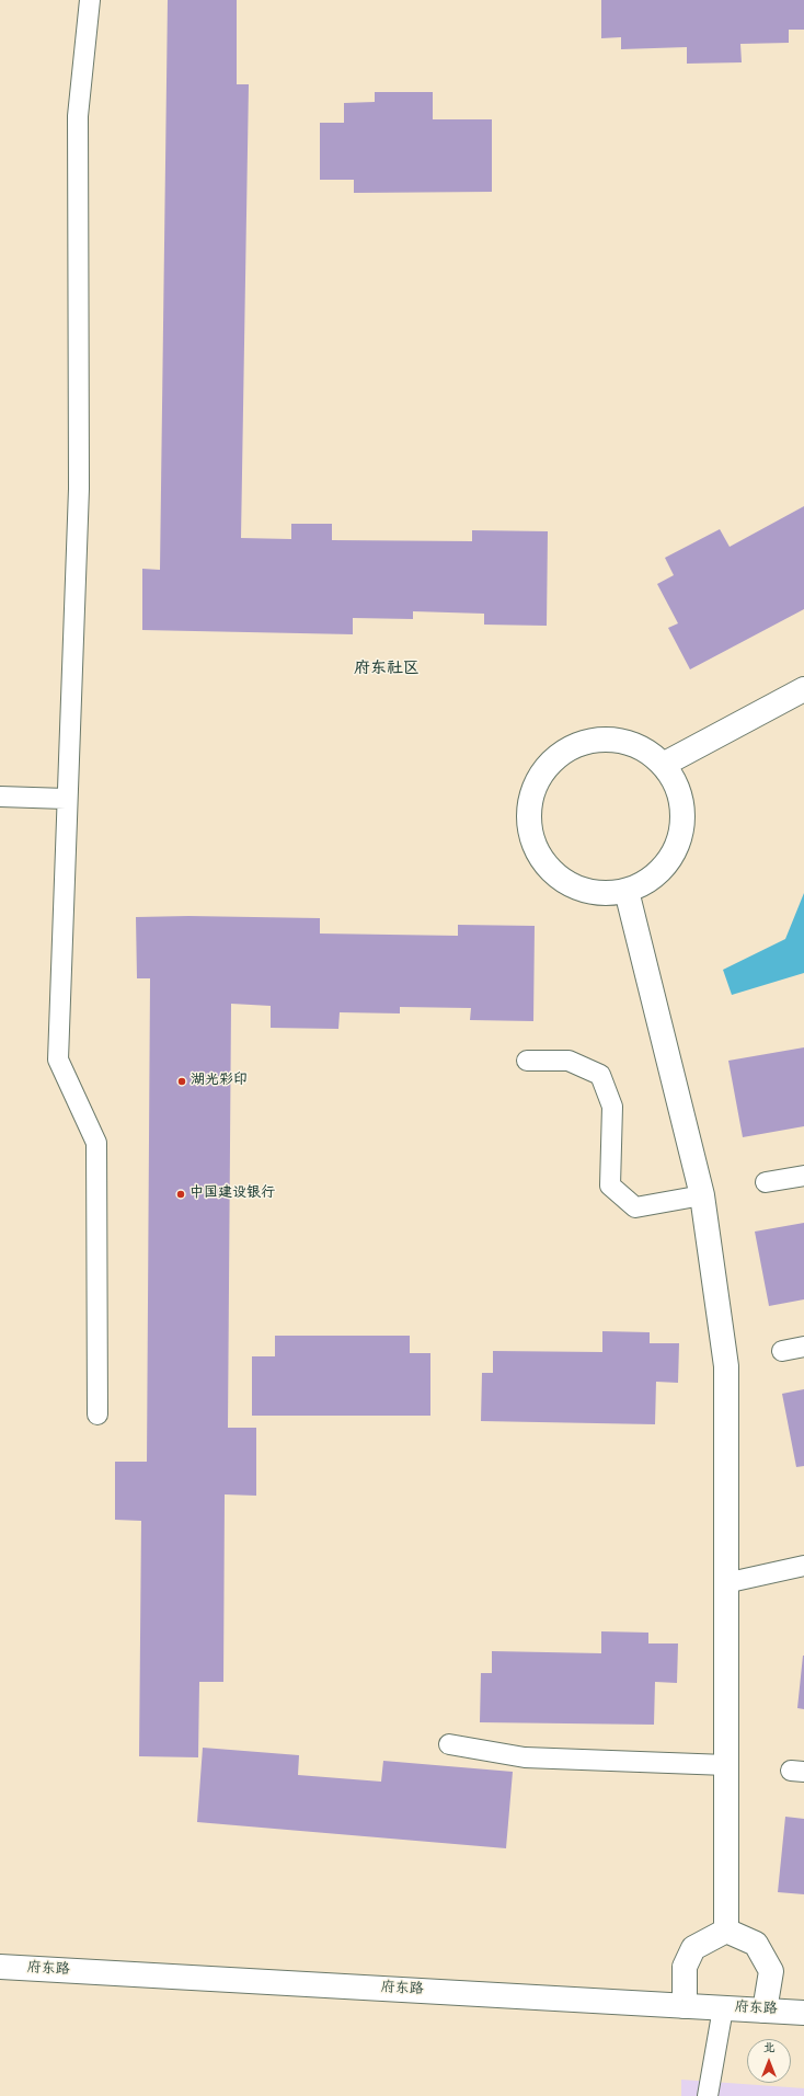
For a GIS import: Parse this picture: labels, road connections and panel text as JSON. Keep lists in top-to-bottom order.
{
  "streets": {
    "street": ["府东路"]
  },
  "districts": ["府东社区"],
  "places": ["湖光彩印", "中国建设银行"],
  "north": "top"
}
